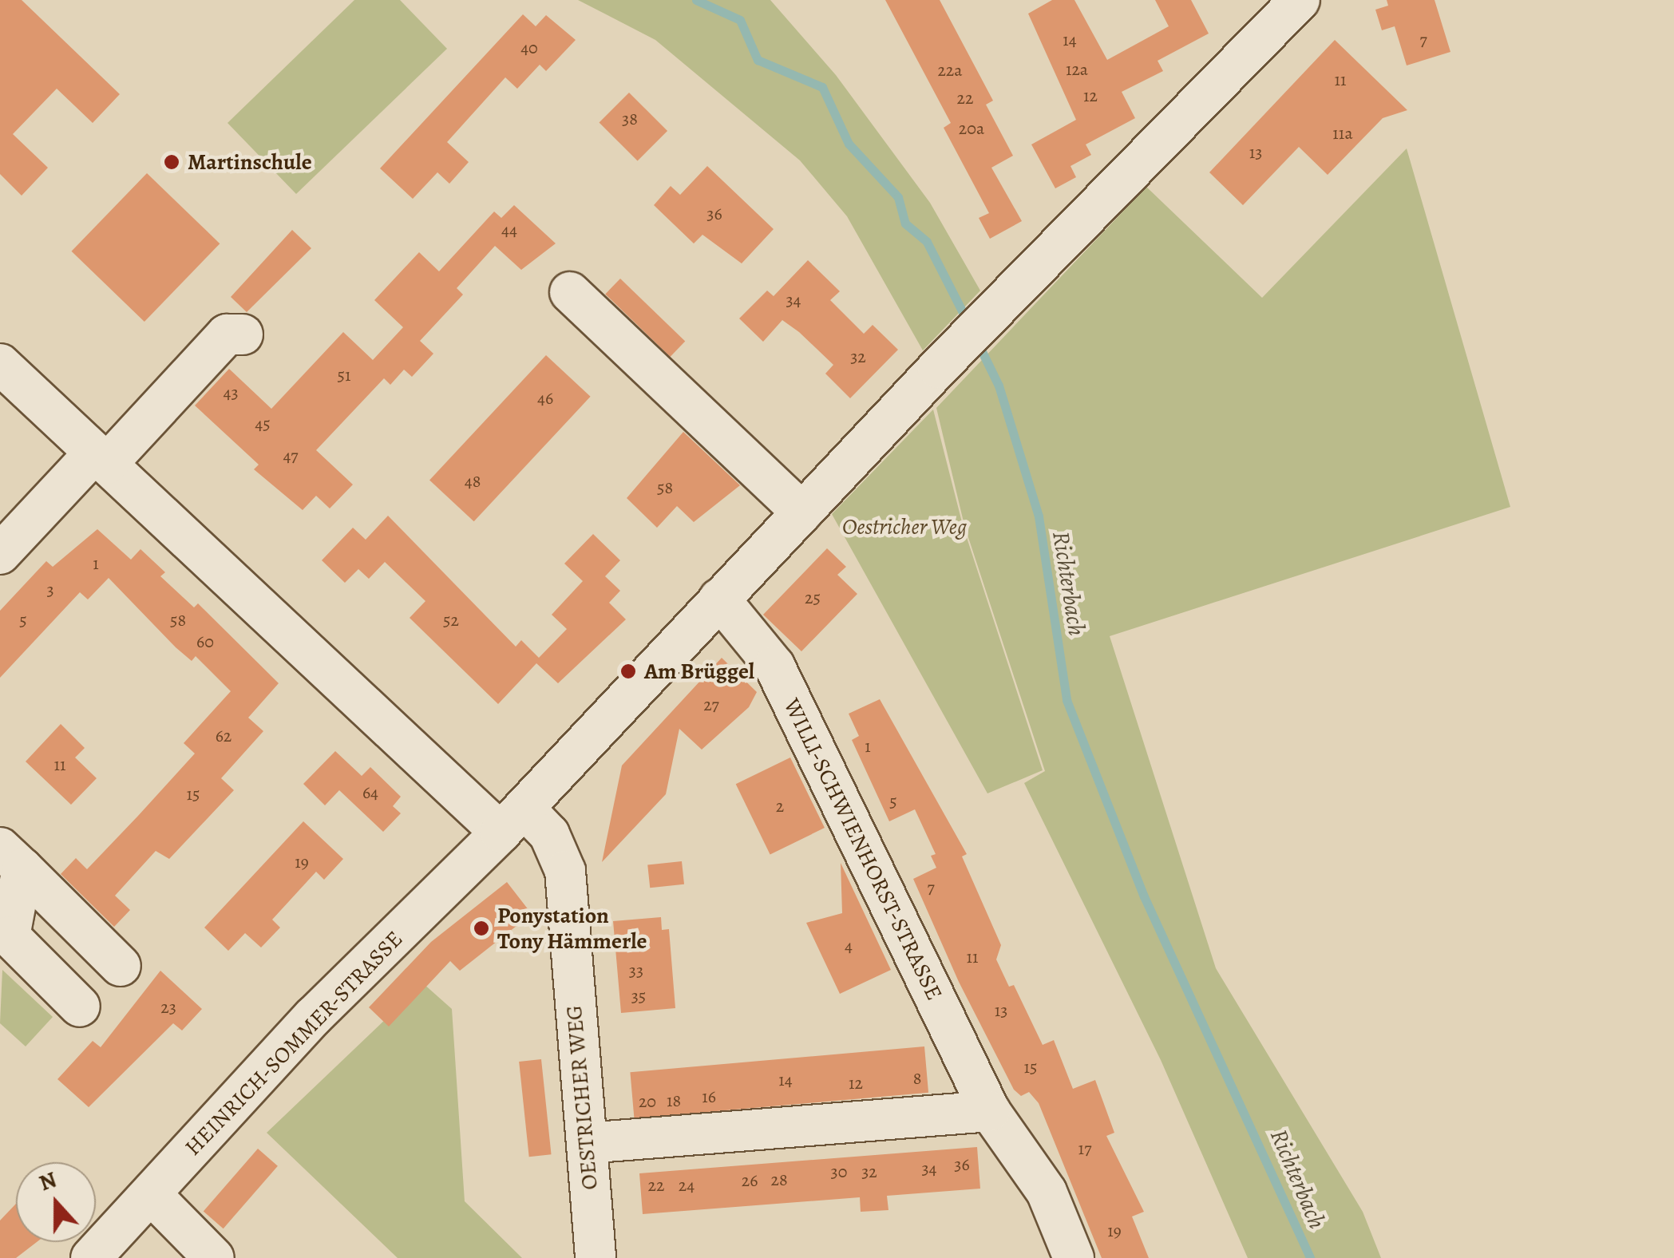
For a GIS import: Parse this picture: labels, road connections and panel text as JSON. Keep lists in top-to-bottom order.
{
  "streets": {
    "street": ["WILLI-SCHWIENHORST-STRASSE", "HEINRICH-SOMMER-STRASSE", "OESTRICHER WEG"]
  },
  "crossings": [
    ["HEINRICH-SOMMER-STRASSE", "OESTRICHER WEG"]
  ],
  "water": ["Richterbach"],
  "parks": ["Oestricher Weg"],
  "places": ["Martinschule", "Am Brüggel", "Ponystation Tony Hämmerle"],
  "house_numbers": [
    "14",
    "7",
    "40",
    "12a",
    "22a",
    "11",
    "12",
    "22",
    "38",
    "20a",
    "11a",
    "13",
    "36",
    "44",
    "34",
    "32",
    "51",
    "43",
    "46",
    "45",
    "47",
    "48",
    "58",
    "1",
    "3",
    "25",
    "5",
    "58",
    "52",
    "60",
    "27",
    "62",
    "1",
    "11",
    "64",
    "15",
    "5",
    "2",
    "19",
    "7",
    "4",
    "11",
    "33",
    "35",
    "23",
    "13",
    "15",
    "8",
    "14",
    "12",
    "16",
    "18",
    "20",
    "17",
    "36",
    "34",
    "30",
    "32",
    "28",
    "26",
    "22",
    "24",
    "19"
  ],
  "north": "top"
}
